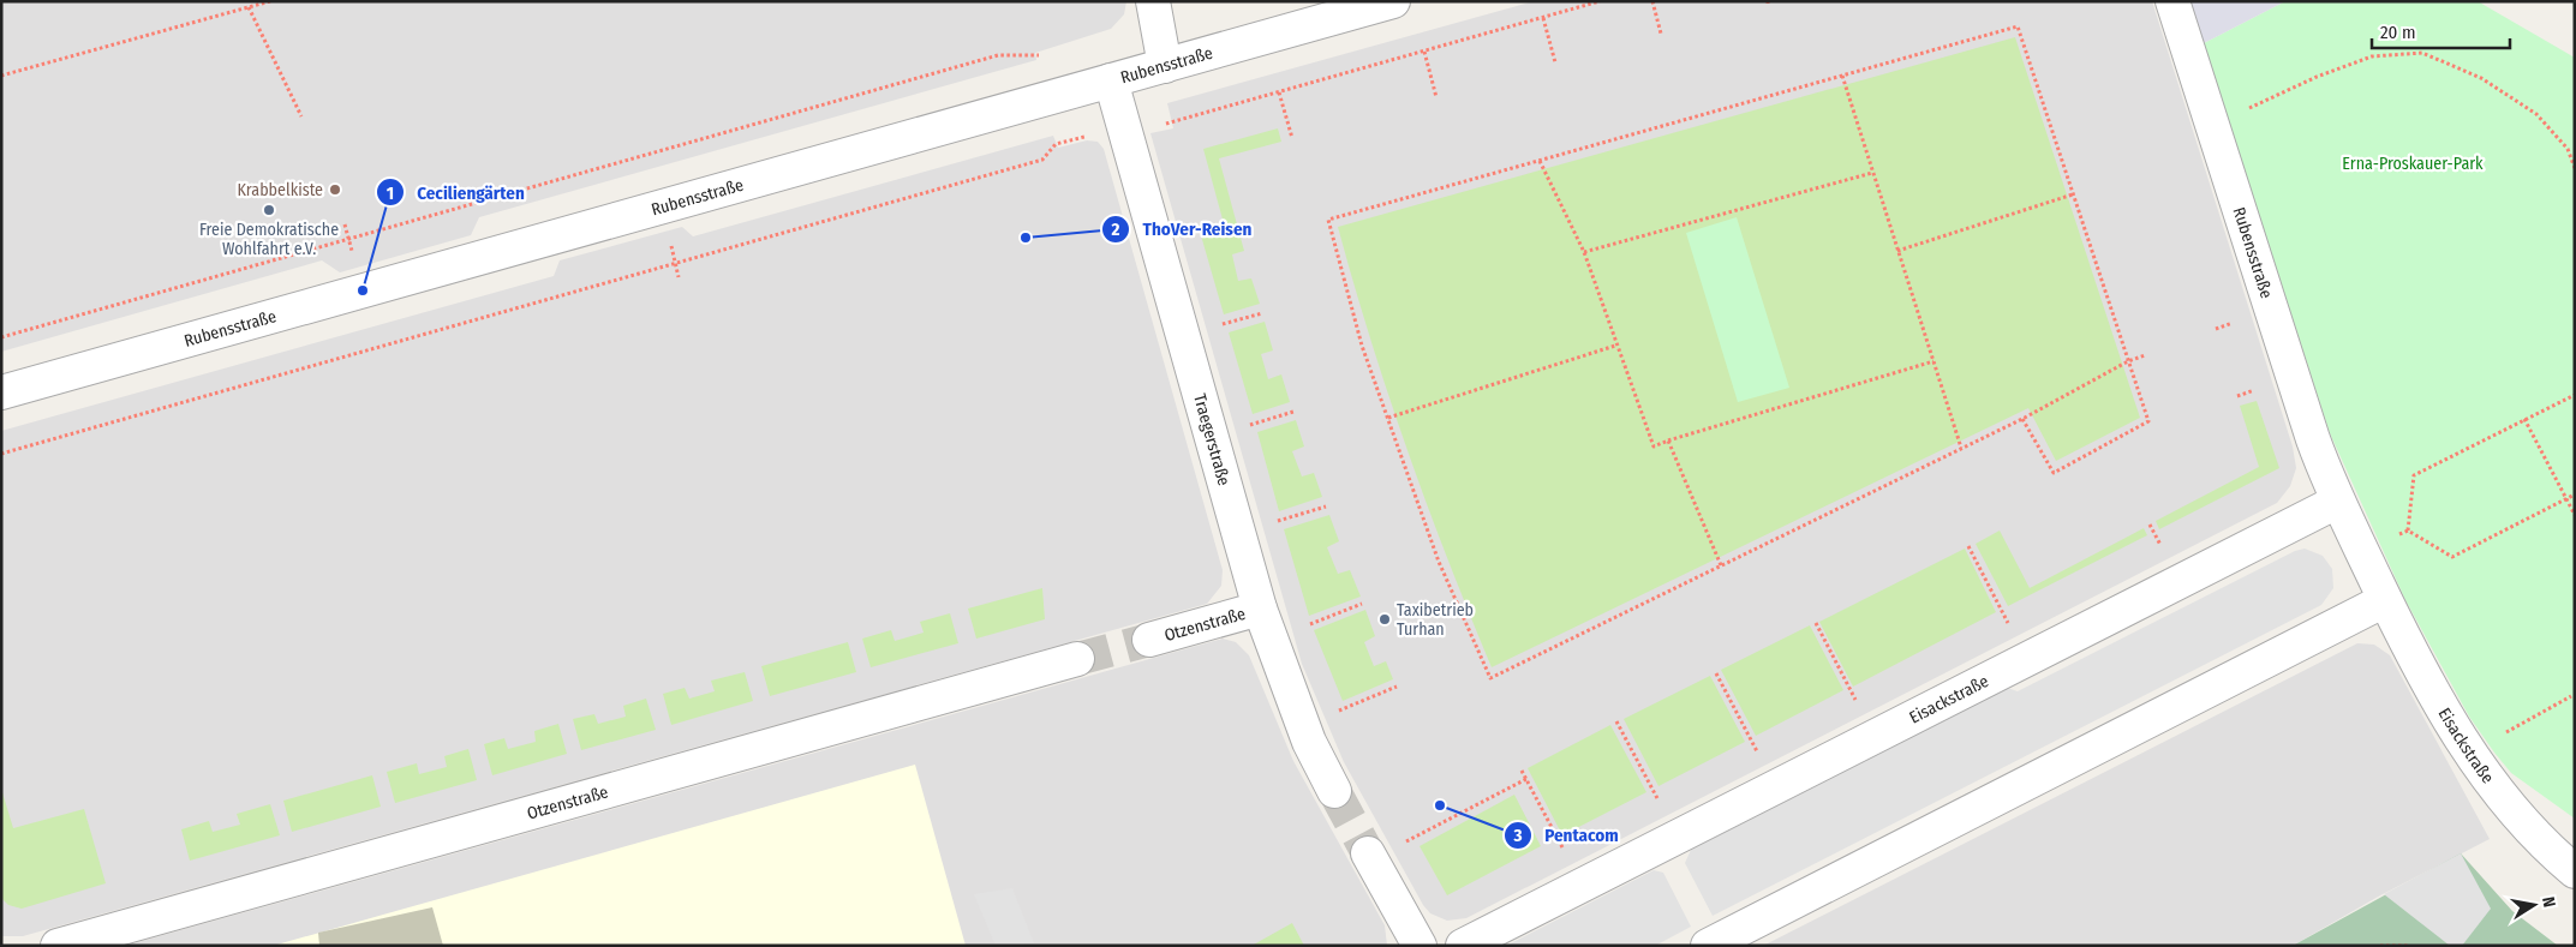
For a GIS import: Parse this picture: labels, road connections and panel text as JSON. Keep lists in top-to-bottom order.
{
  "streets": {
    "street": [
      "Rubensstraße",
      "Traegerstraße",
      "Otzenstraße",
      "Eisackstraße"
    ]
  },
  "crossings": [
    ["Rubensstraße", "Traegerstraße"],
    ["Rubensstraße", "Eisackstraße"],
    ["Traegerstraße", "Otzenstraße"]
  ],
  "parks": ["Erna-Proskauer-Park"],
  "places": [
    "Krabbelkiste",
    "Freie Demokratische Wohlfahrt e.V.",
    "ThoVer-Reisen",
    "Ceciliengärten",
    "Taxibetrieb Turhan",
    "Pentacom"
  ],
  "scale_bar": "20 m",
  "north": "right"
}
